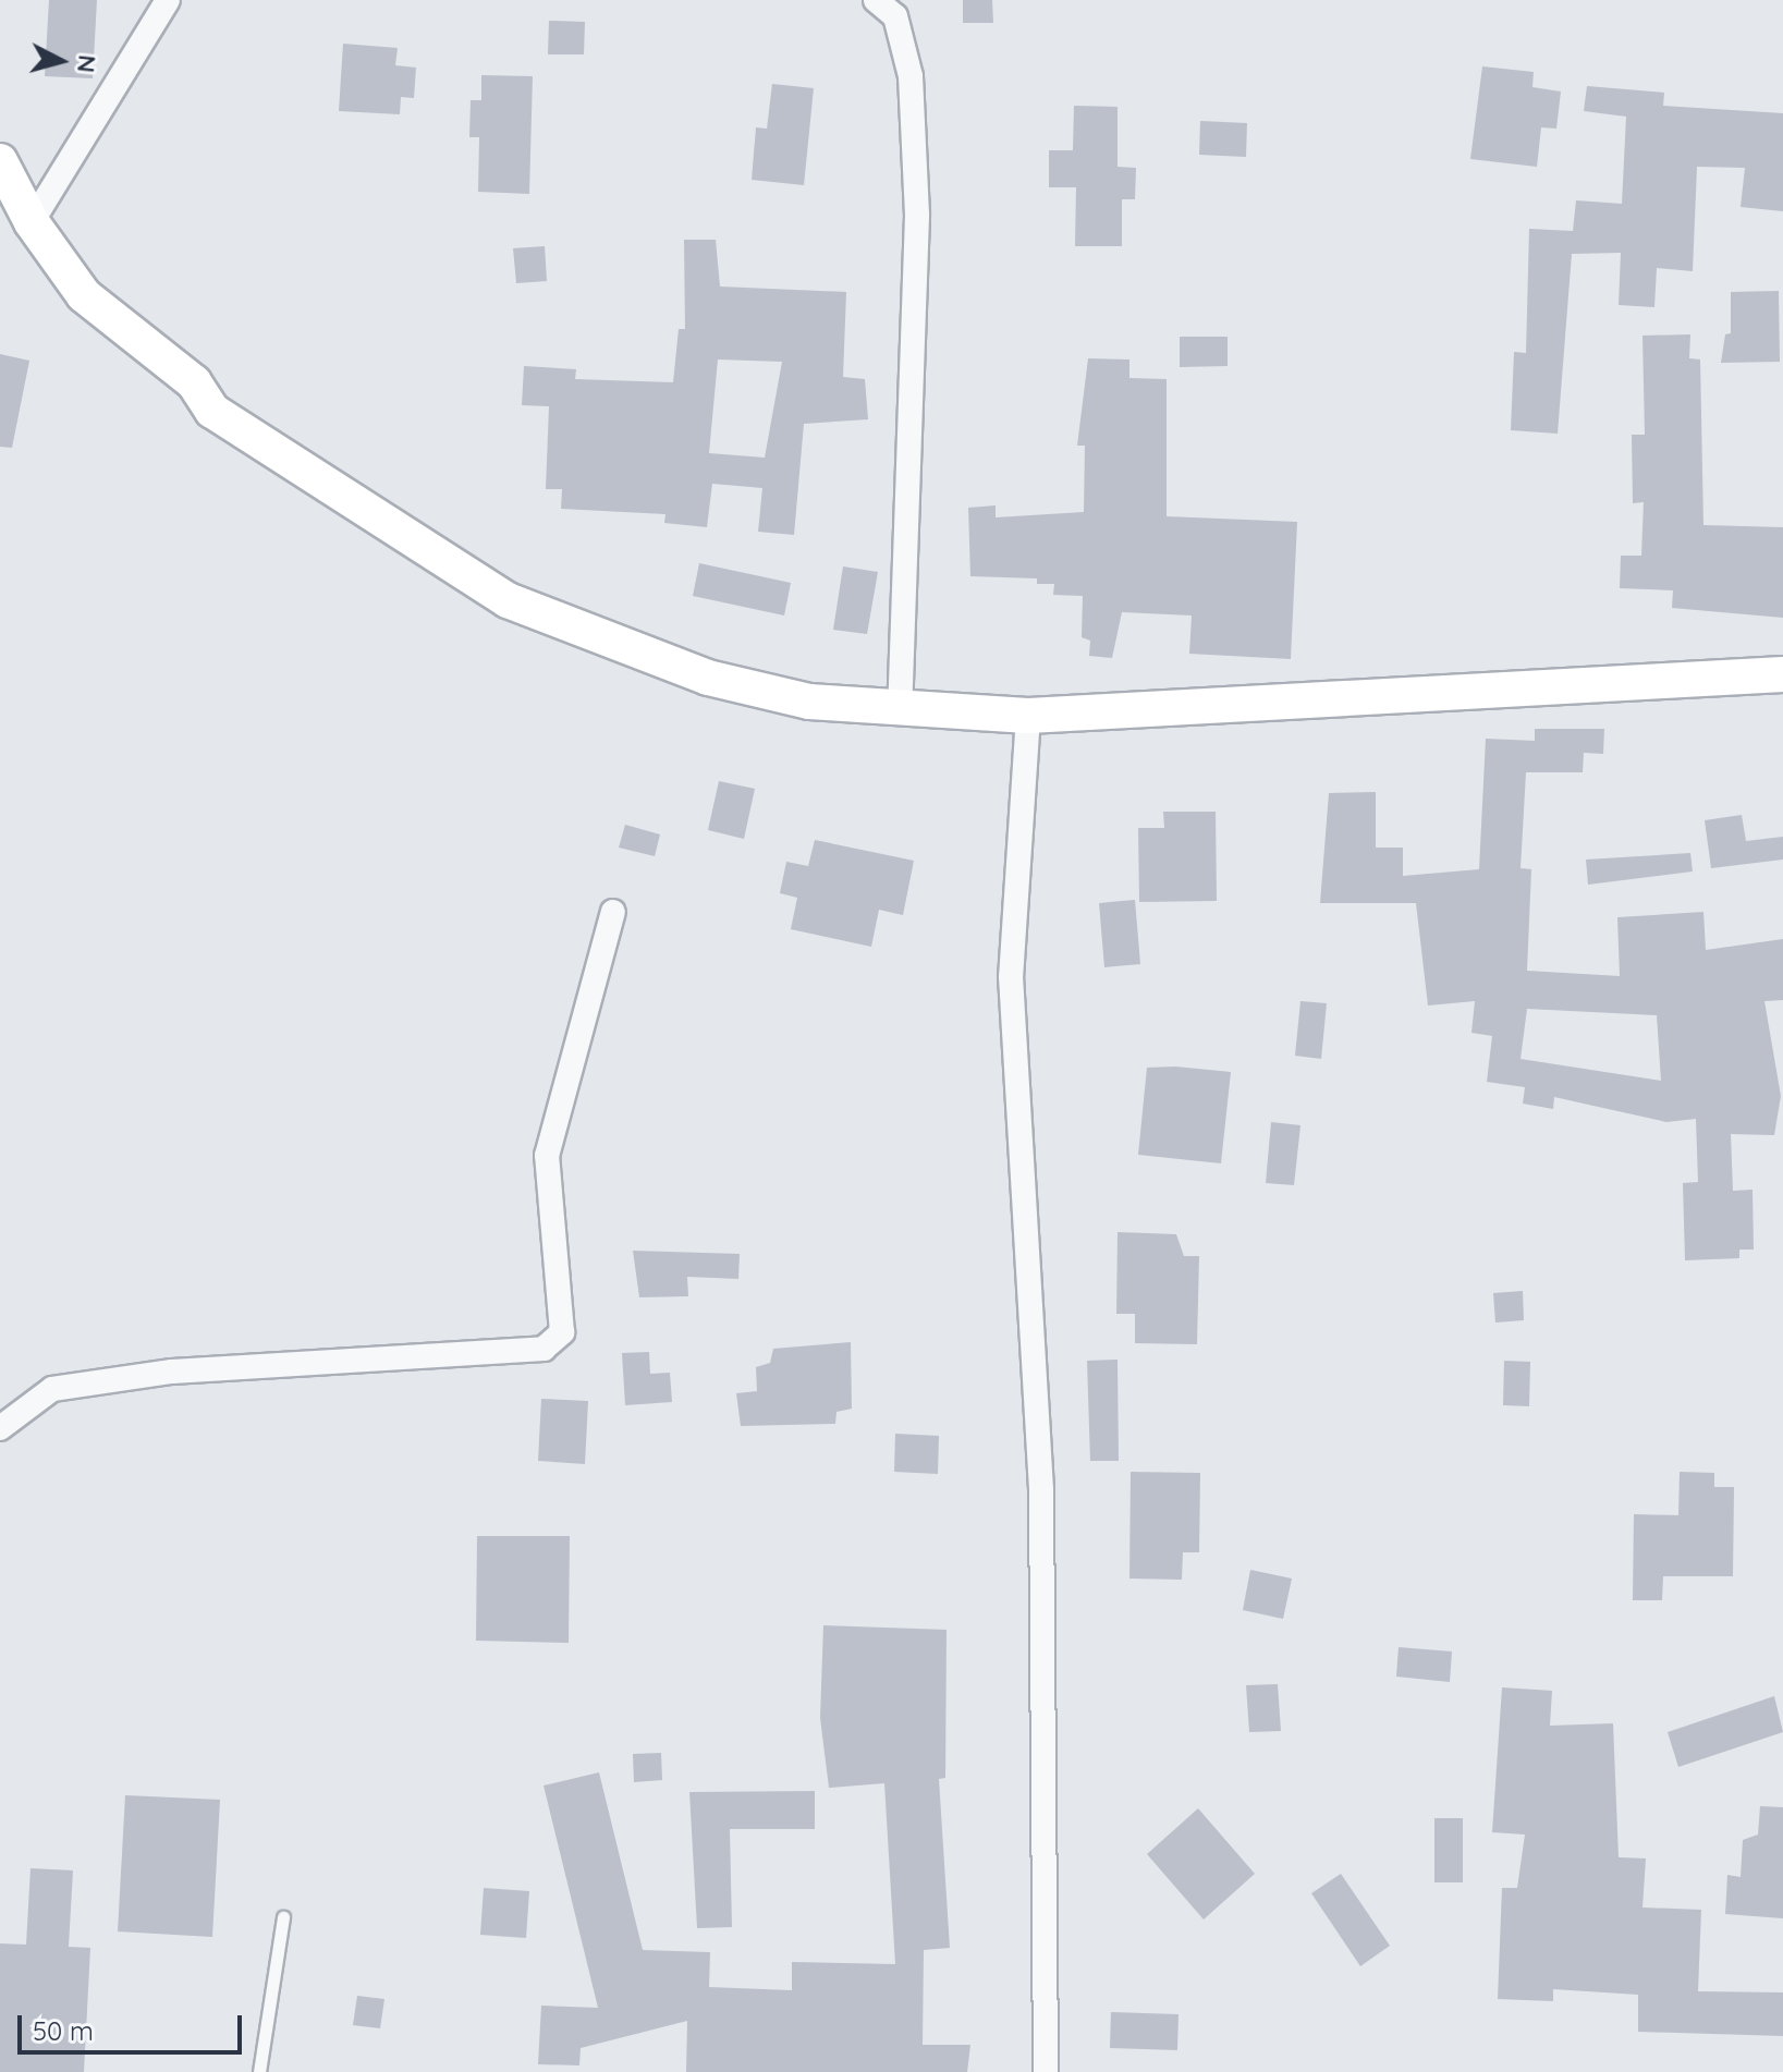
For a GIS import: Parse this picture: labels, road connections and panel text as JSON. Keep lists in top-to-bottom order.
{
  "scale_bar": "50 m",
  "north": "right"
}
